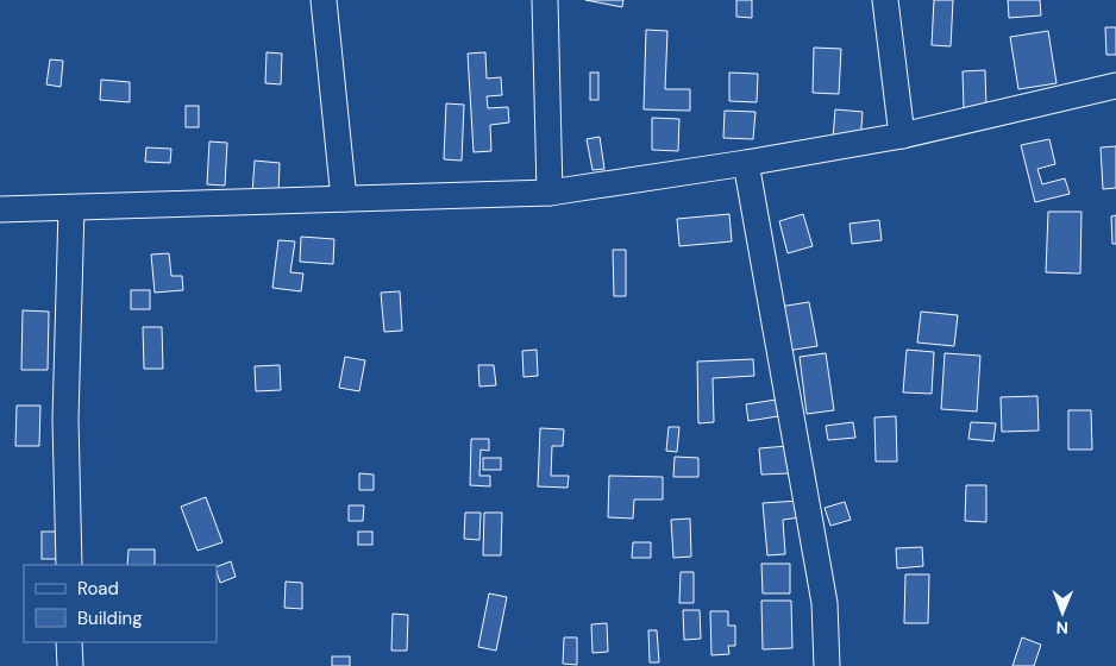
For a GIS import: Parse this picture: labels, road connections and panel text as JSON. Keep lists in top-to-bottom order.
{
  "legend": ["Road", "Building"],
  "north": "bottom"
}
